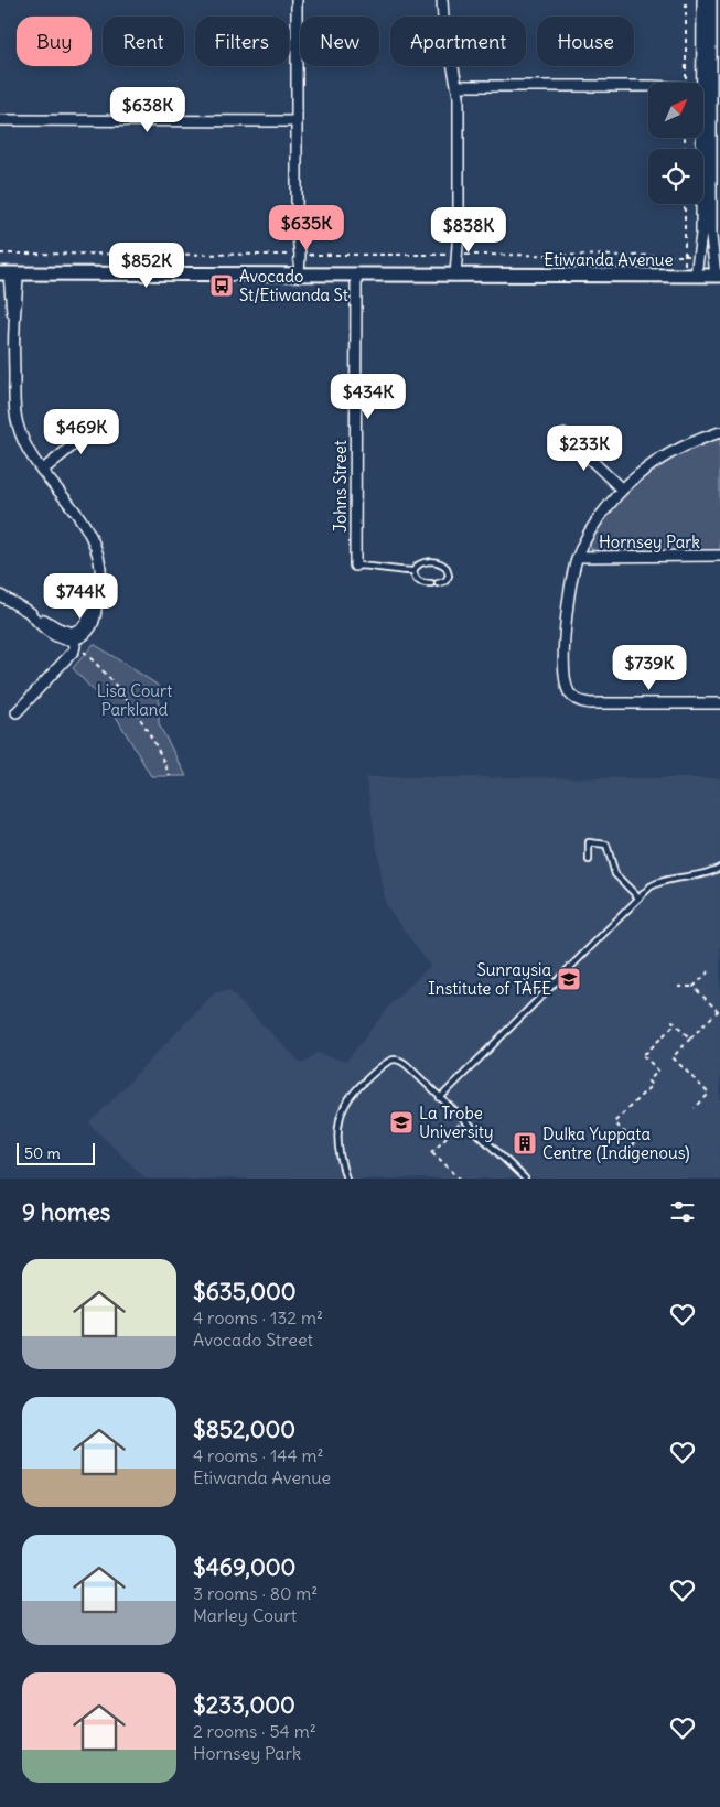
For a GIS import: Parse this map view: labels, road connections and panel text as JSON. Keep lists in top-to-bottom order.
{
  "streets": {
    "street": ["Etiwanda Avenue", "Johns Street", "Hornsey Park"]
  },
  "crossings": [
    ["Etiwanda Avenue", "Johns Street"]
  ],
  "parks": ["Lisa Court Parkland"],
  "places": {
    "bus stop": ["Avocado St/Etiwanda St"],
    "school or university": ["Sunraysia Institute of TAFE", "La Trobe University"],
    "building": ["Dulka Yuppata Centre (Indigenous)"]
  },
  "scale_bar": "50 m",
  "north": "top right",
  "page": {
    "chip": [
      "Buy",
      "Rent",
      "Filters",
      "New",
      "Apartment",
      "House"
    ],
    "price": [
      "$638K",
      "$635K",
      "$838K",
      "$852K",
      "$434K",
      "$469K",
      "$233K",
      "$744K",
      "$739K"
    ],
    "scale": "50 m",
    "heading": "9 homes",
    "list": [
      {
        "name": "$635,000",
        "note": "4 rooms · 132 m² · Avocado Street"
      },
      {
        "name": "$852,000",
        "note": "4 rooms · 144 m² · Etiwanda Avenue"
      },
      {
        "name": "$469,000",
        "note": "3 rooms · 80 m² · Marley Court"
      },
      {
        "name": "$233,000",
        "note": "2 rooms · 54 m² · Hornsey Park"
      }
    ]
  }
}
